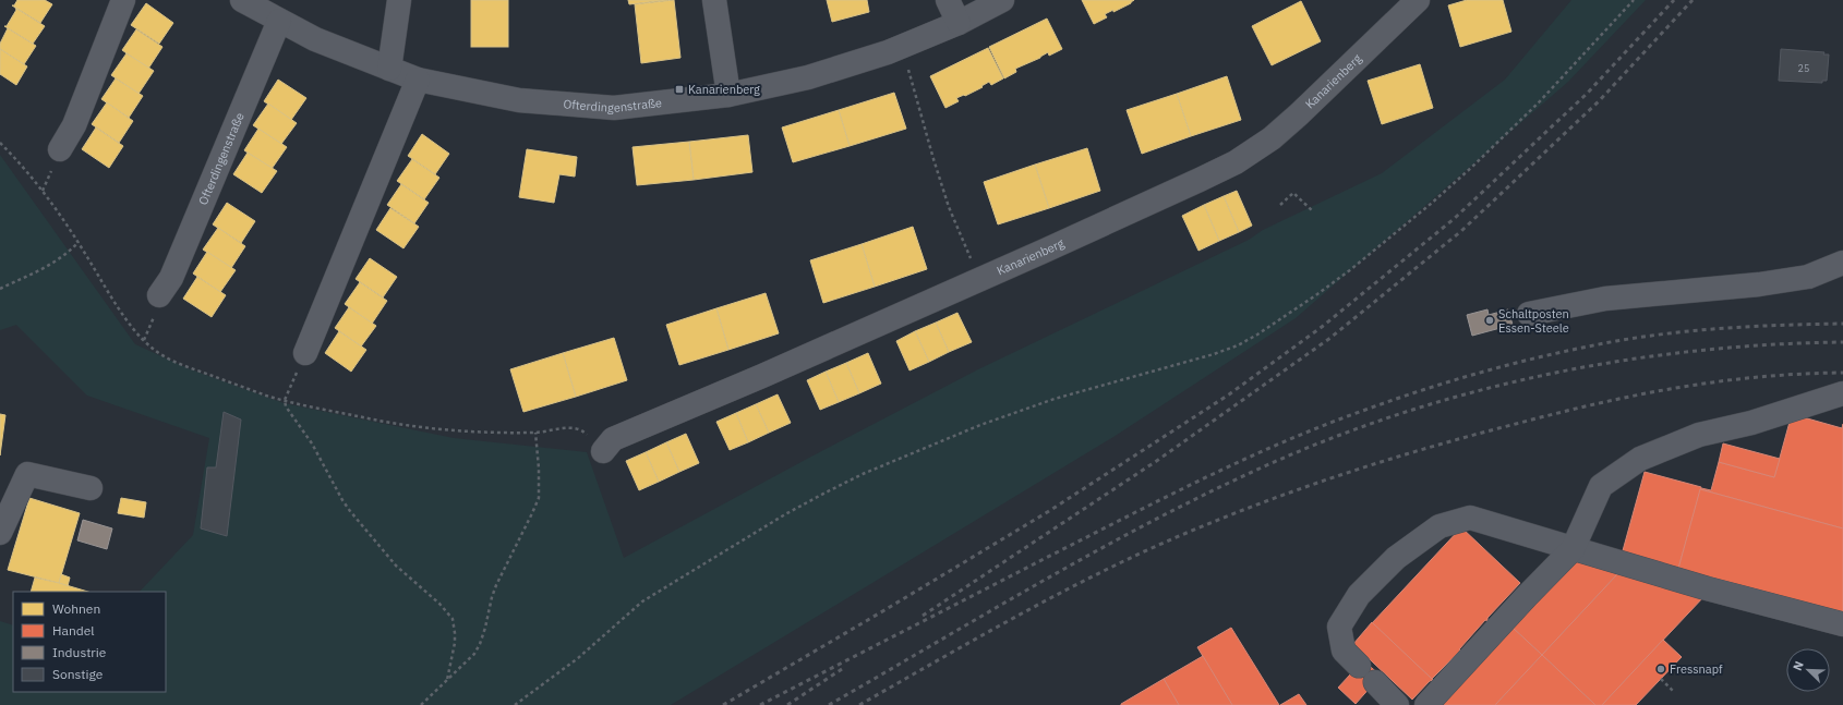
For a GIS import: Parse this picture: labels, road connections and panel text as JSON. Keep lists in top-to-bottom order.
{
  "streets": {
    "street": ["Kanarienberg", "Ofterdingenstraße"]
  },
  "places": {
    "transit": ["Kanarienberg"],
    "other": ["Schaltposten Essen-Steele", "Fressnapf"]
  },
  "house_numbers": ["25"],
  "legend": [
    "Wohnen",
    "Handel",
    "Industrie",
    "Sonstige"
  ],
  "north": "top left"
}
